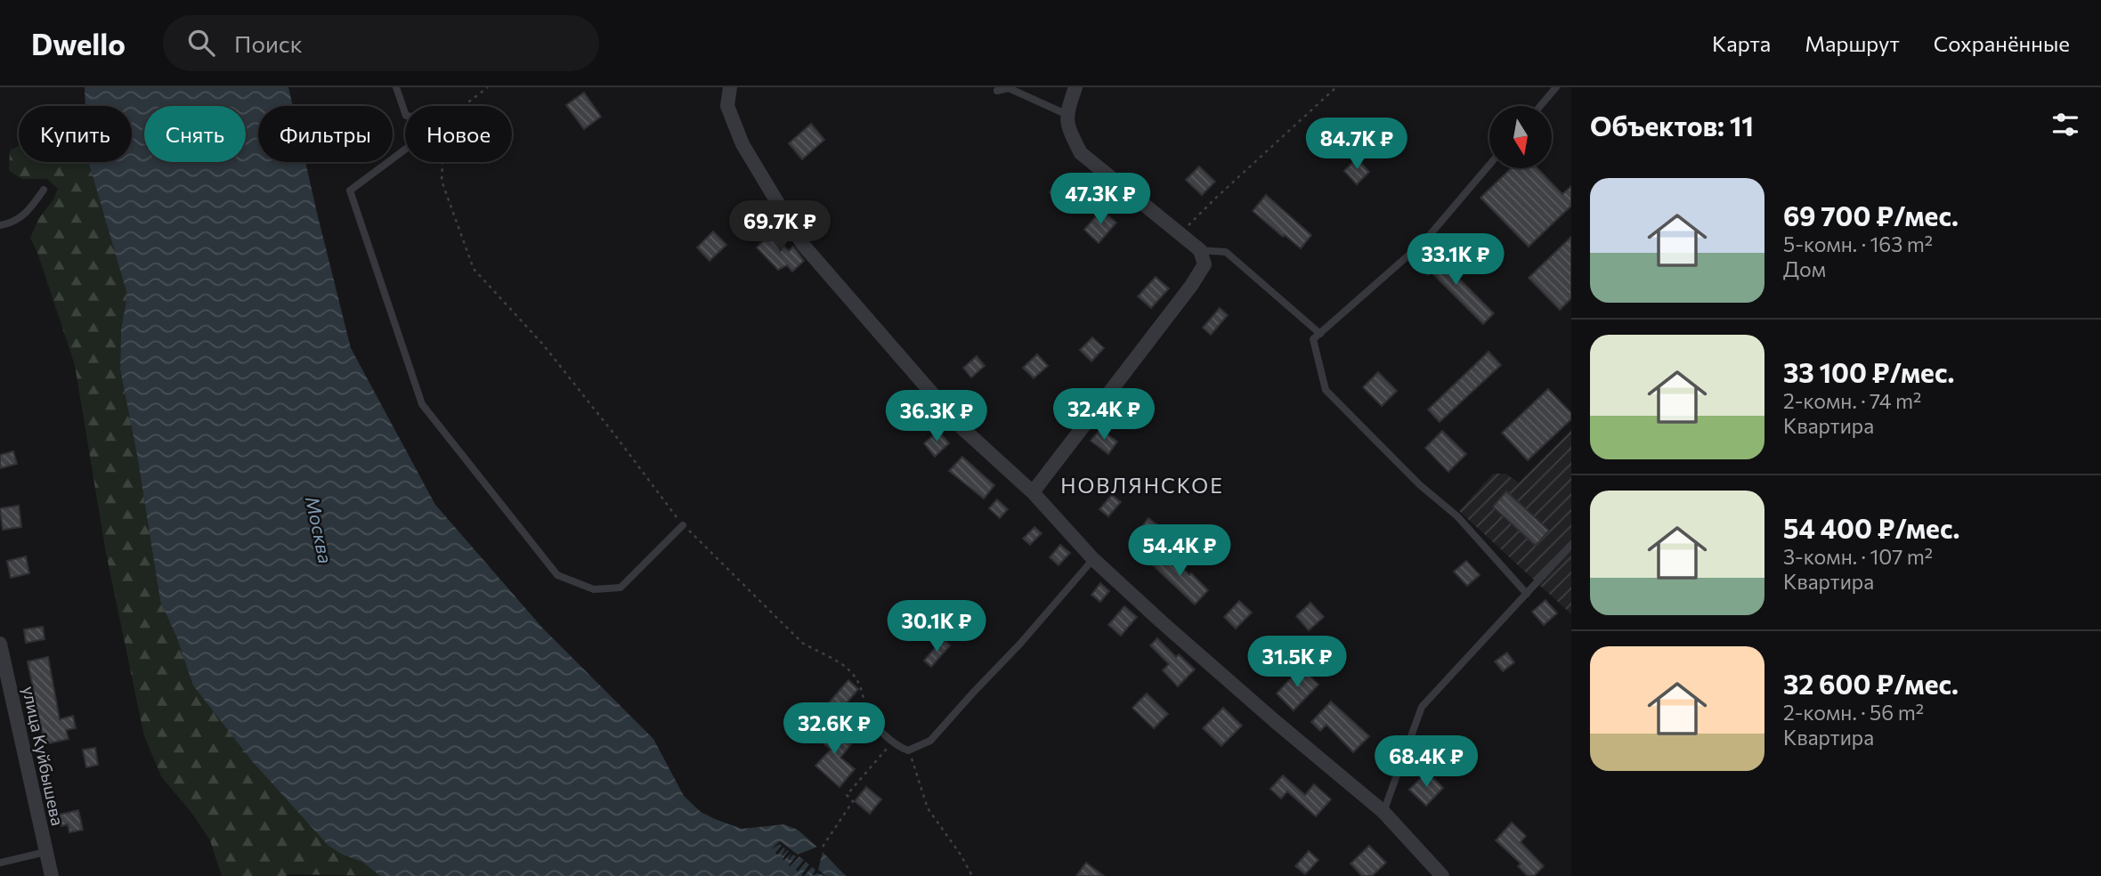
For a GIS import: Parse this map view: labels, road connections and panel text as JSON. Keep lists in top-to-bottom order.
{
  "streets": {
    "street": ["улица Куйбышева"]
  },
  "districts": ["НОВЛЯНСКОЕ"],
  "water": ["Москва"],
  "north": "bottom",
  "page": {
    "header": "Dwello",
    "search": "Поиск",
    "nav": ["Карта", "Маршрут", "Сохранённые"],
    "heading": "Объектов: 11",
    "chip": [
      "Купить",
      "Снять",
      "Фильтры",
      "Новое"
    ],
    "price": [
      "84.7K ₽",
      "47.3K ₽",
      "69.7K ₽",
      "33.1K ₽",
      "32.4K ₽",
      "36.3K ₽",
      "54.4K ₽",
      "30.1K ₽",
      "31.5K ₽",
      "32.6K ₽",
      "68.4K ₽"
    ],
    "list": [
      {
        "name": "69 700 ₽/мес.",
        "note": "5-комн. · 163 m² · Дом"
      },
      {
        "name": "33 100 ₽/мес.",
        "note": "2-комн. · 74 m² · Квартира"
      },
      {
        "name": "54 400 ₽/мес.",
        "note": "3-комн. · 107 m² · Квартира"
      },
      {
        "name": "32 600 ₽/мес.",
        "note": "2-комн. · 56 m² · Квартира"
      }
    ]
  }
}
